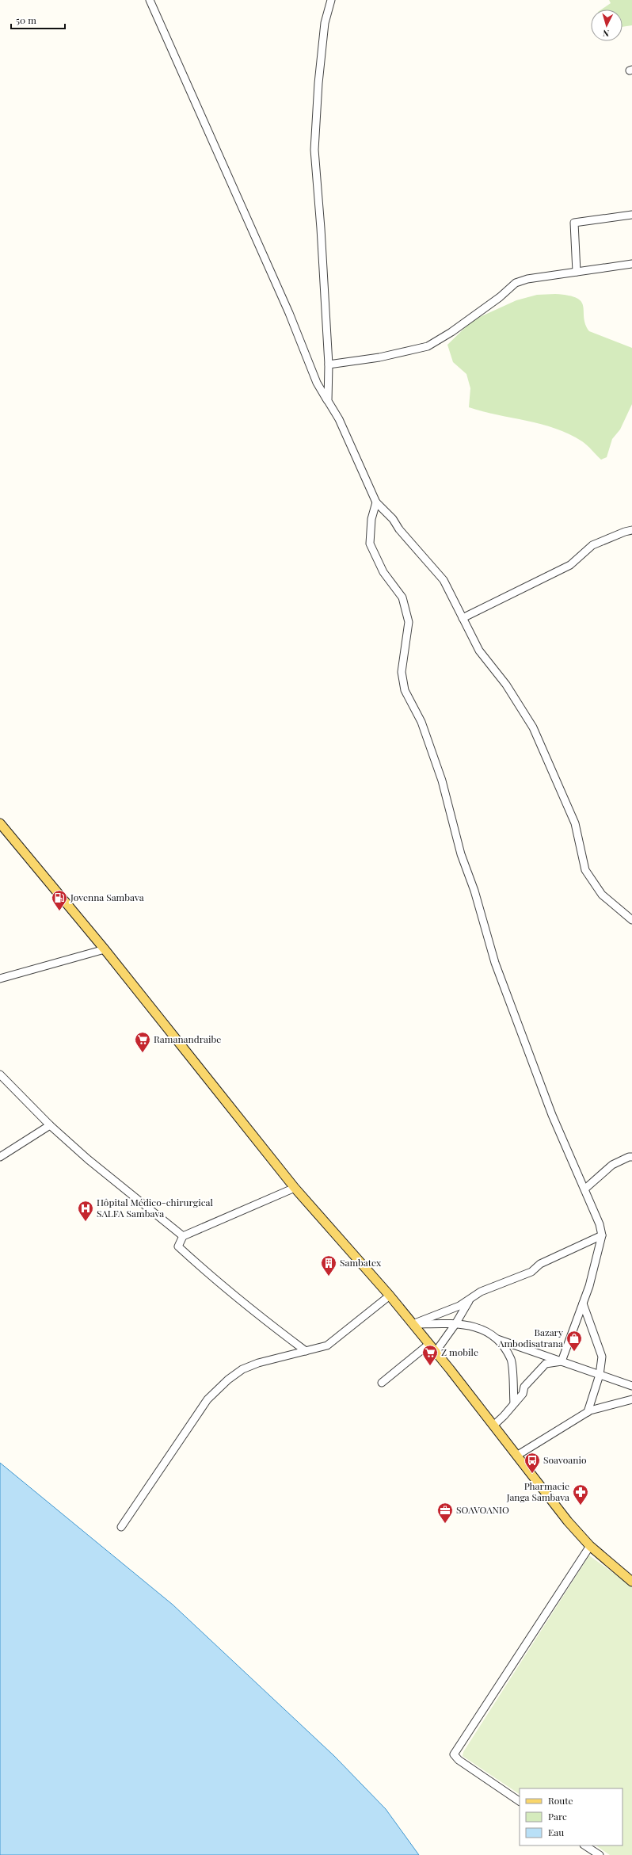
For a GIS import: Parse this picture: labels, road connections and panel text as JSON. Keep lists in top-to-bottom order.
{
  "places": {
    "fuel station": ["Jovenna Sambava"],
    "supermarket": ["Ramanandraibe", "Z mobile"],
    "hospital": ["Hôpital Médico-chirurgical SALFA Sambava"],
    "building": ["Sambatex"],
    "shop": ["Bazary Ambodisatrana"],
    "bus stop": ["Soavoanio"],
    "pharmacy": ["Pharmacie Janga Sambava"],
    "office": ["SOAVOANIO"]
  },
  "legend": ["Route", "Parc", "Eau"],
  "scale_bar": "50 m",
  "north": "bottom"
}
